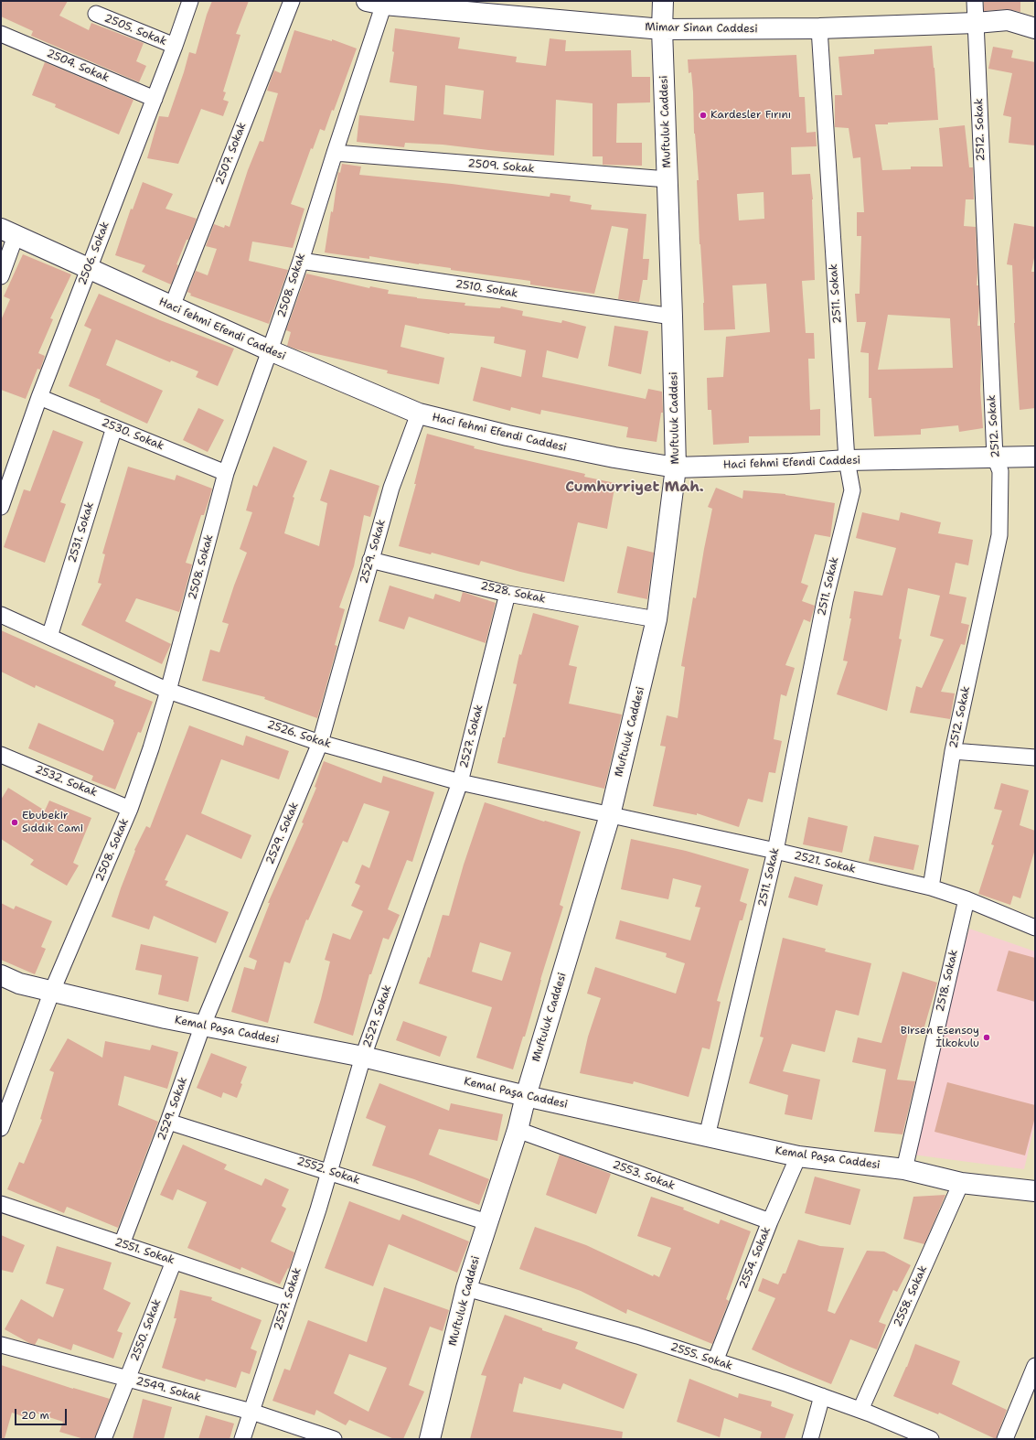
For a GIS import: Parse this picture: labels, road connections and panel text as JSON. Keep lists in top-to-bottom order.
{
  "streets": {
    "street": [
      "Mimar Sinan Caddesi",
      "2505. Sokak",
      "2504. Sokak",
      "Muftuluk Caddesi",
      "2512. Sokak",
      "2507. Sokak",
      "2509. Sokak",
      "2506. Sokak",
      "2508. Sokak",
      "2510. Sokak",
      "2511. Sokak",
      "Haci fehmi Efendi Caddesi",
      "2530. Sokak",
      "2531. Sokak",
      "2529. Sokak",
      "2528. Sokak",
      "2526. Sokak",
      "2527. Sokak",
      "2532. Sokak",
      "2521. Sokak",
      "2518. Sokak",
      "Kemal Paşa Caddesi",
      "2552. Sokak",
      "2553. Sokak",
      "2551. Sokak",
      "2554. Sokak",
      "2558. Sokak",
      "2550. Sokak",
      "2555. Sokak",
      "2549. Sokak"
    ]
  },
  "crossings": [
    ["Mimar Sinan Caddesi", "Muftuluk Caddesi"],
    ["Mimar Sinan Caddesi", "2512. Sokak"],
    ["Mimar Sinan Caddesi", "2508. Sokak"],
    ["Mimar Sinan Caddesi", "2511. Sokak"],
    ["2505. Sokak", "2506. Sokak"],
    ["2504. Sokak", "2506. Sokak"],
    ["Muftuluk Caddesi", "2509. Sokak"],
    ["Muftuluk Caddesi", "2510. Sokak"],
    ["Muftuluk Caddesi", "Haci fehmi Efendi Caddesi"],
    ["Muftuluk Caddesi", "2528. Sokak"],
    ["Muftuluk Caddesi", "2526. Sokak"],
    ["Muftuluk Caddesi", "2521. Sokak"],
    ["Muftuluk Caddesi", "Kemal Paşa Caddesi"],
    ["Muftuluk Caddesi", "2552. Sokak"],
    ["Muftuluk Caddesi", "2553. Sokak"],
    ["Muftuluk Caddesi", "2555. Sokak"],
    ["2512. Sokak", "Haci fehmi Efendi Caddesi"],
    ["2512. Sokak", "2521. Sokak"],
    ["2507. Sokak", "Haci fehmi Efendi Caddesi"],
    ["2509. Sokak", "2508. Sokak"],
    ["2506. Sokak", "Haci fehmi Efendi Caddesi"],
    ["2506. Sokak", "2530. Sokak"],
    ["2508. Sokak", "2510. Sokak"],
    ["2508. Sokak", "Haci fehmi Efendi Caddesi"],
    ["2508. Sokak", "2530. Sokak"],
    ["2508. Sokak", "2526. Sokak"],
    ["2508. Sokak", "2532. Sokak"],
    ["2508. Sokak", "Kemal Paşa Caddesi"],
    ["2511. Sokak", "Haci fehmi Efendi Caddesi"],
    ["2511. Sokak", "2521. Sokak"],
    ["2511. Sokak", "Kemal Paşa Caddesi"],
    ["Haci fehmi Efendi Caddesi", "2529. Sokak"],
    ["2530. Sokak", "2531. Sokak"],
    ["2531. Sokak", "2526. Sokak"],
    ["2529. Sokak", "2528. Sokak"],
    ["2529. Sokak", "2526. Sokak"],
    ["2529. Sokak", "Kemal Paşa Caddesi"],
    ["2529. Sokak", "2552. Sokak"],
    ["2529. Sokak", "2551. Sokak"],
    ["2528. Sokak", "2527. Sokak"],
    ["2526. Sokak", "2527. Sokak"],
    ["2526. Sokak", "2521. Sokak"],
    ["2527. Sokak", "Kemal Paşa Caddesi"],
    ["2527. Sokak", "2552. Sokak"],
    ["2527. Sokak", "2551. Sokak"],
    ["2527. Sokak", "2549. Sokak"],
    ["2521. Sokak", "2518. Sokak"],
    ["2518. Sokak", "Kemal Paşa Caddesi"],
    ["Kemal Paşa Caddesi", "2554. Sokak"],
    ["Kemal Paşa Caddesi", "2558. Sokak"],
    ["2553. Sokak", "2554. Sokak"],
    ["2551. Sokak", "2550. Sokak"],
    ["2554. Sokak", "2555. Sokak"],
    ["2558. Sokak", "2555. Sokak"],
    ["2550. Sokak", "2549. Sokak"]
  ],
  "districts": ["Cumhurriyet Mah."],
  "places": ["Kardesler Fırını", "Ebubekir Sıddık Cami", "Birsen Esensoy İlkokulu"],
  "scale_bar": "20 m"
}
